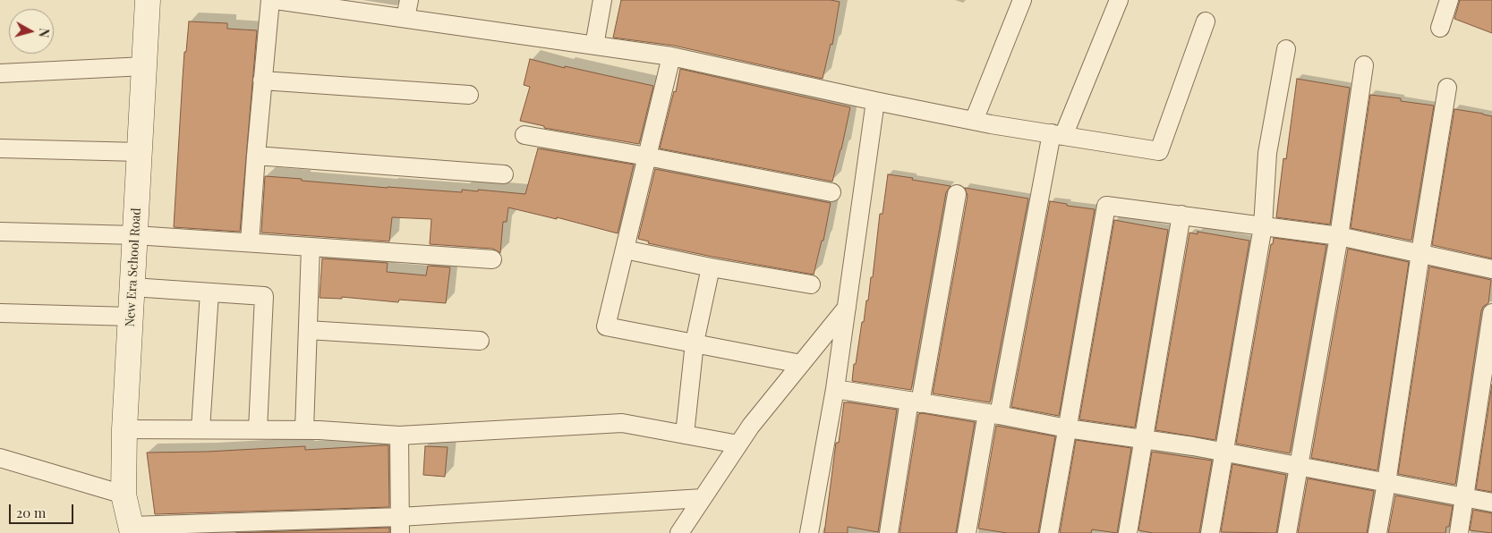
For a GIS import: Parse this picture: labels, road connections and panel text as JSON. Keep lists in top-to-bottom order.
{
  "streets": {
    "street": ["New Era School Road"]
  },
  "scale_bar": "20 m",
  "north": "right"
}
